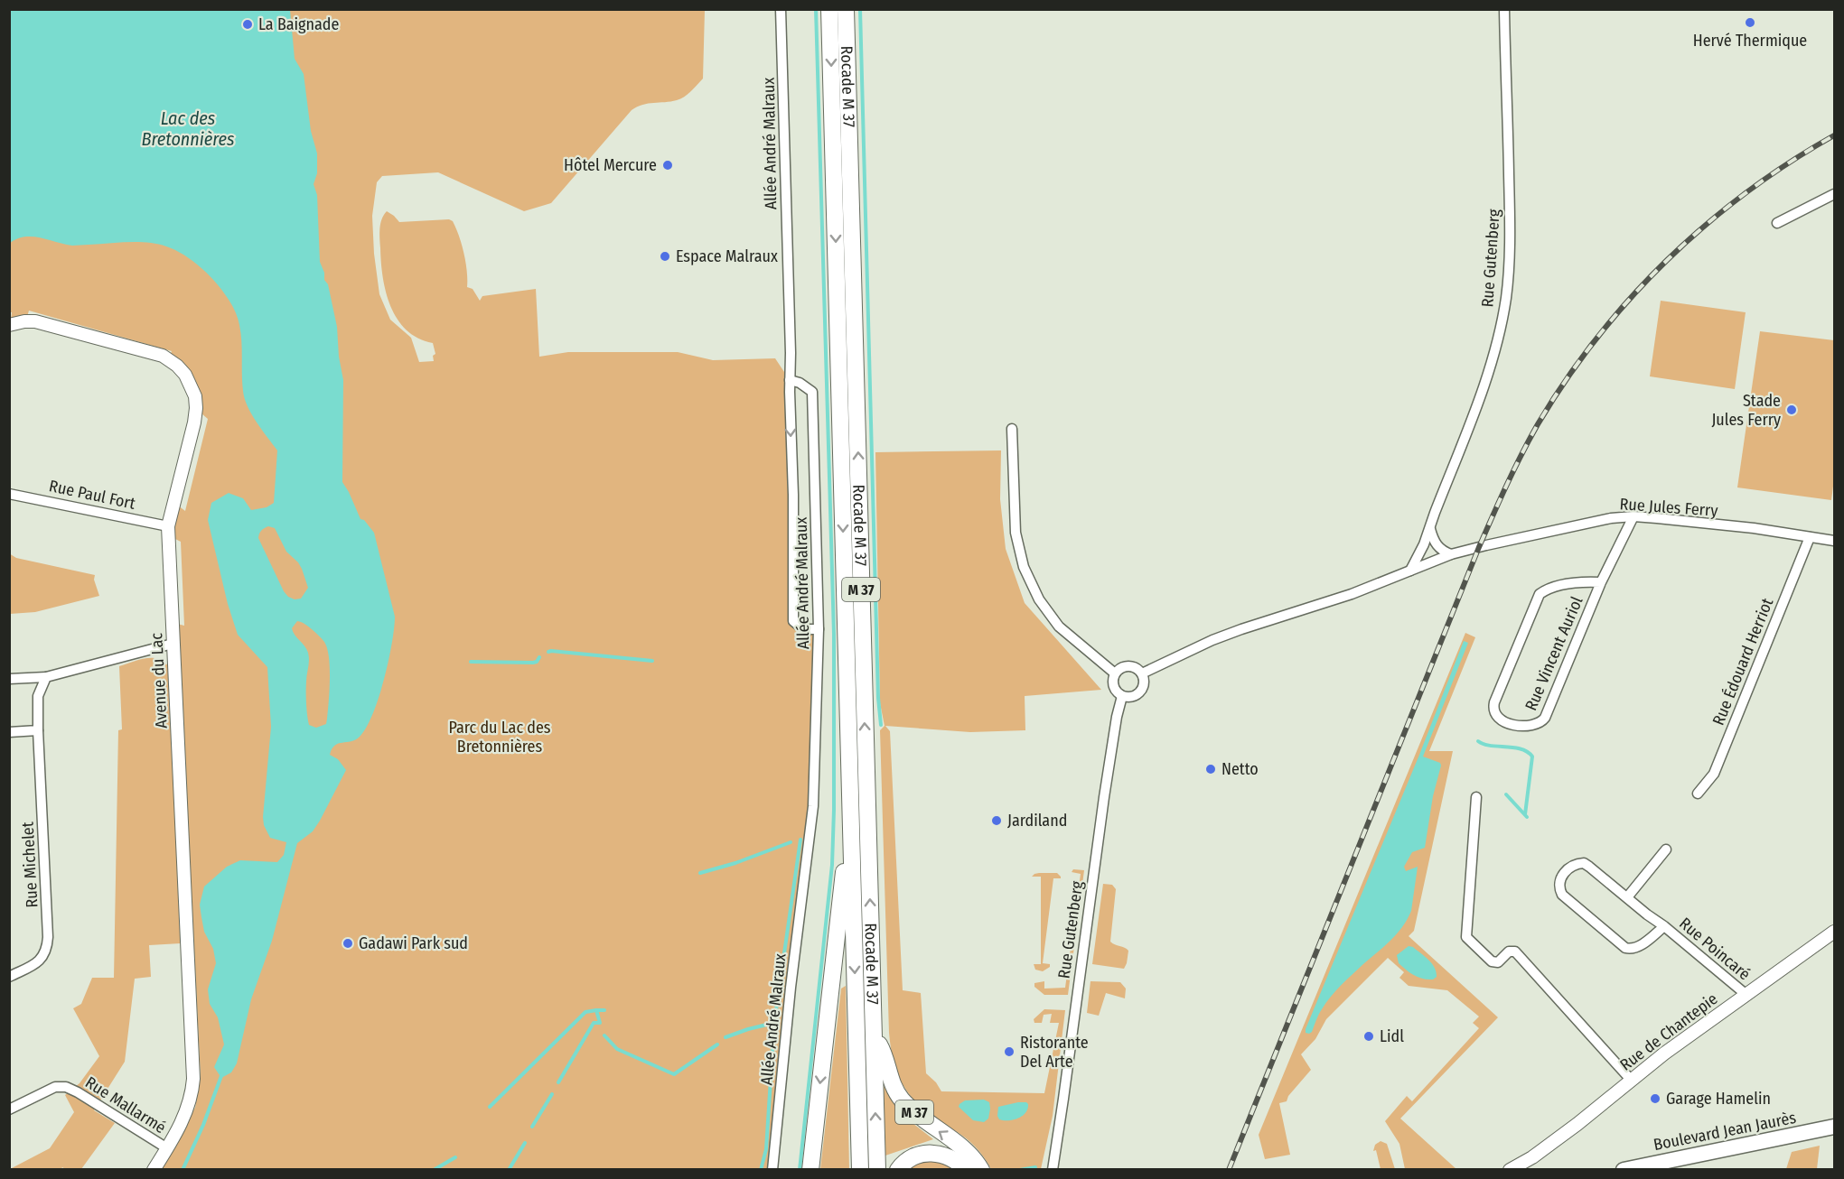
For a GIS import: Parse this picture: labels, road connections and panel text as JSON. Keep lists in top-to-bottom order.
{
  "streets": {
    "highway": ["Rocade M 37", "M 37"],
    "main road": ["Boulevard Jean Jaurès"],
    "street": [
      "Allée André Malraux",
      "Rue Gutenberg",
      "Rue Paul Fort",
      "Rue Jules Ferry",
      "Rue Vincent Auriol",
      "Rue Édouard Herriot",
      "Avenue du Lac",
      "Rue Michelet",
      "Rue Poincaré",
      "Rue de Chantepie",
      "Rue Mallarmé"
    ]
  },
  "crossings": [
    ["Rocade M 37", "M 37"],
    ["Rue Gutenberg", "Rue Jules Ferry"],
    ["Rue Paul Fort", "Avenue du Lac"],
    ["Rue Jules Ferry", "Rue Vincent Auriol"],
    ["Rue Jules Ferry", "Rue Édouard Herriot"],
    ["Avenue du Lac", "Rue Mallarmé"],
    ["Rue Poincaré", "Rue de Chantepie"]
  ],
  "water": ["Lac des Bretonnières"],
  "parks": ["Parc du Lac des Bretonnières"],
  "places": [
    "Hervé Thermique",
    "La Baignade",
    "Hôtel Mercure",
    "Espace Malraux",
    "Stade Jules Ferry",
    "Netto",
    "Jardiland",
    "Gadawi Park sud",
    "Lidl",
    "Ristorante Del Arte",
    "Garage Hamelin"
  ]
}
